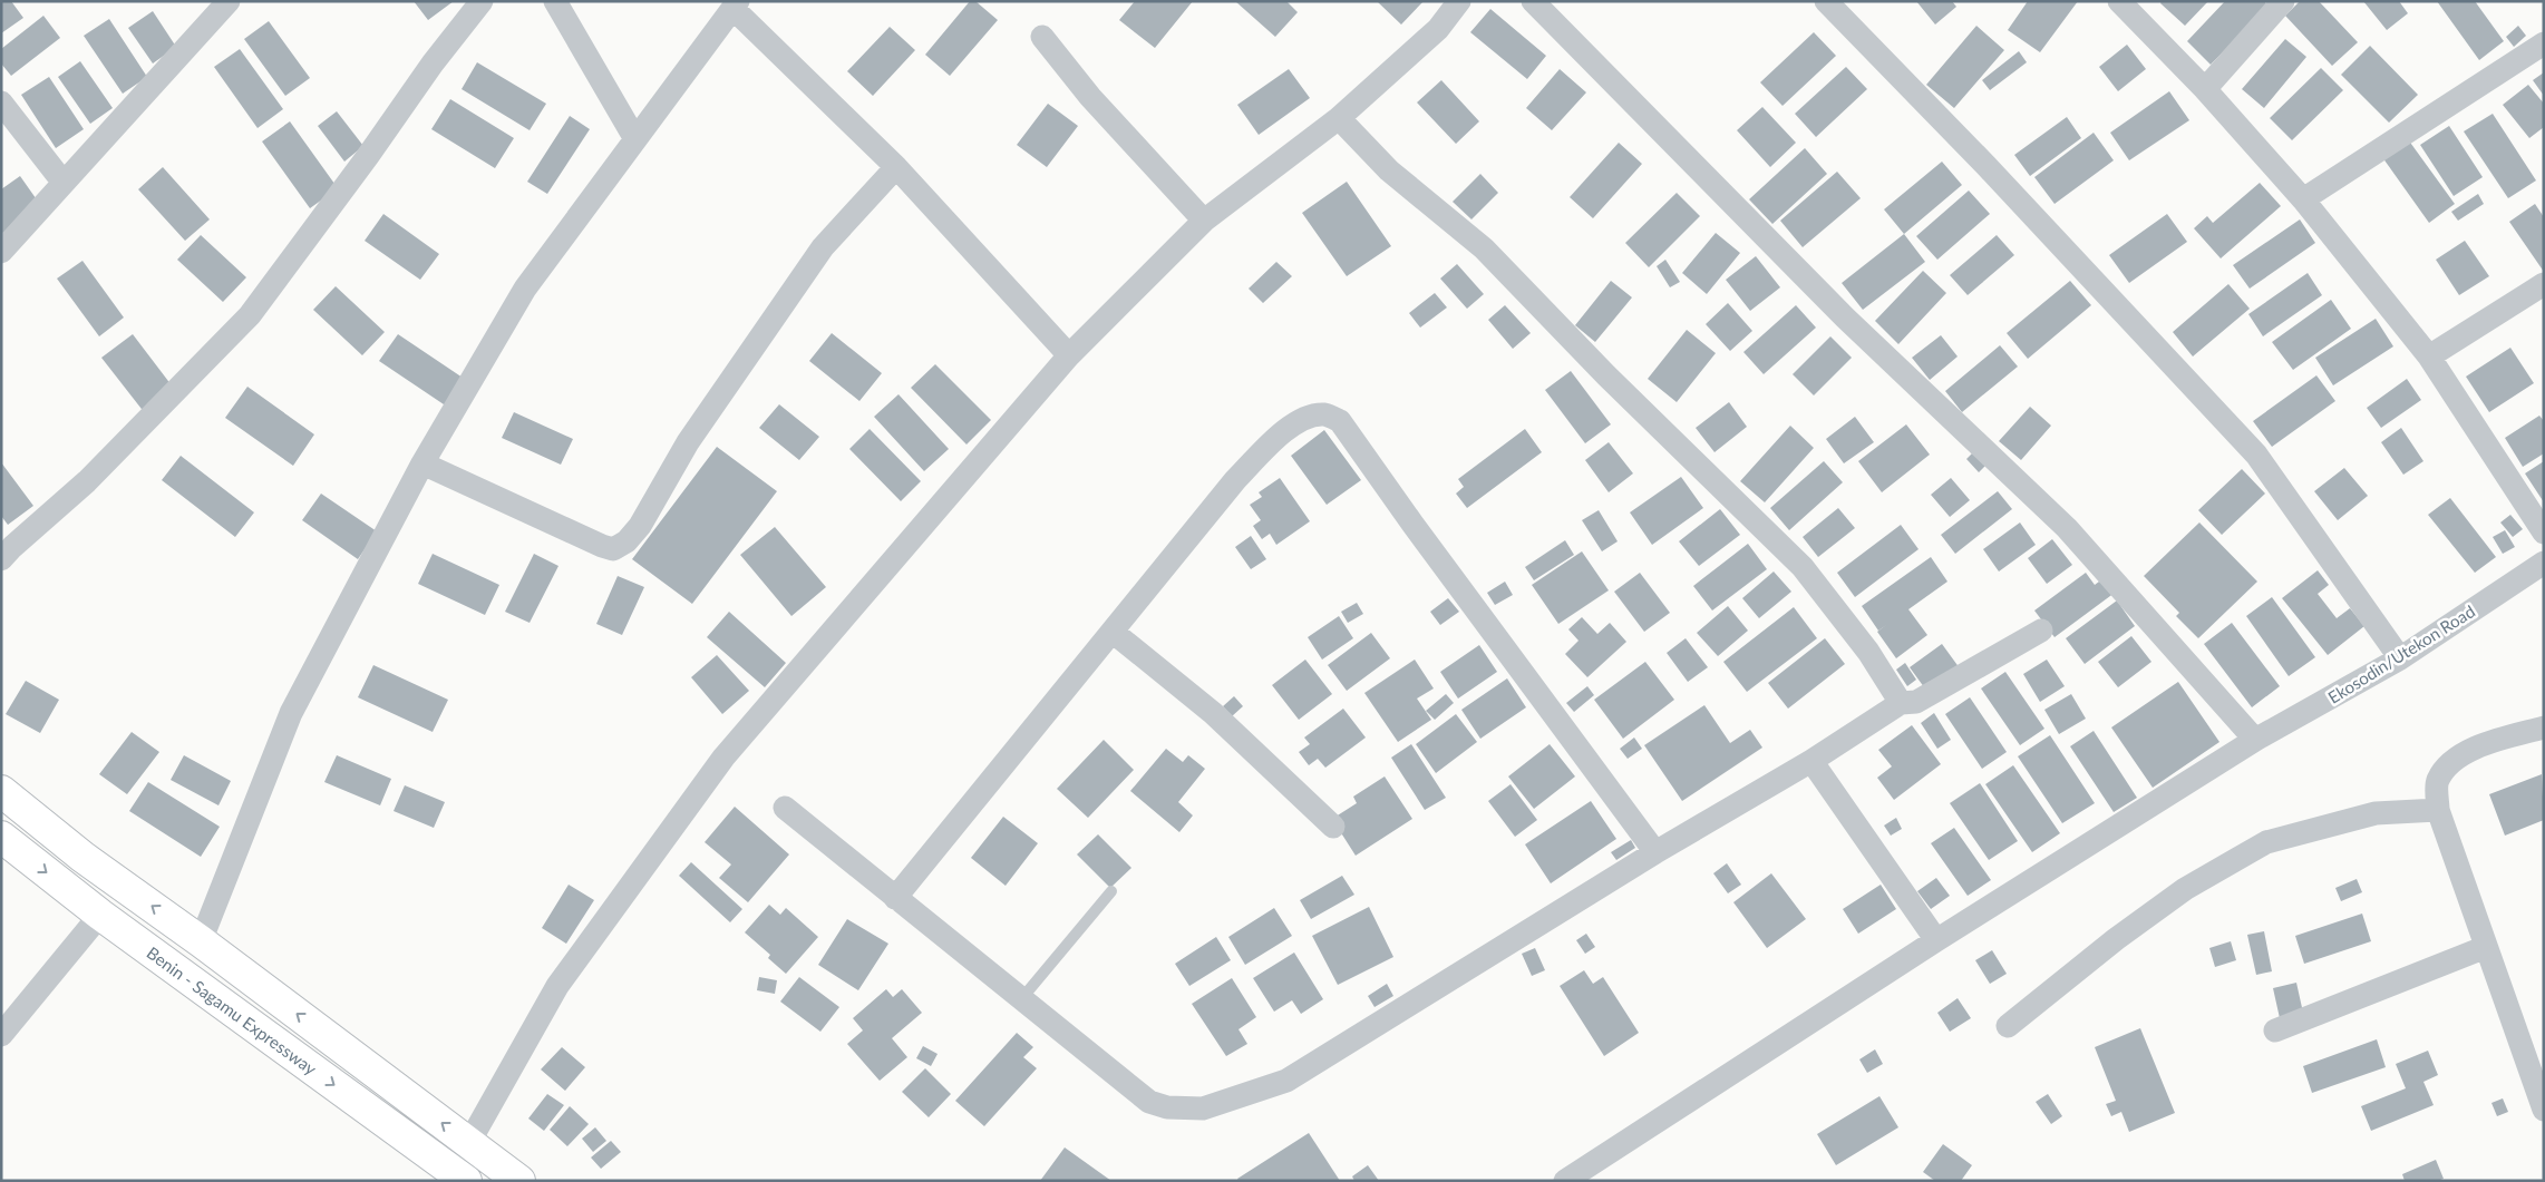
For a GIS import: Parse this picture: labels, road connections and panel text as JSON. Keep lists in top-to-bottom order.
{
  "streets": {
    "highway": ["Benin - Sagamu Expressway"],
    "street": ["Ekosodin/Utekon Road"]
  }
}
